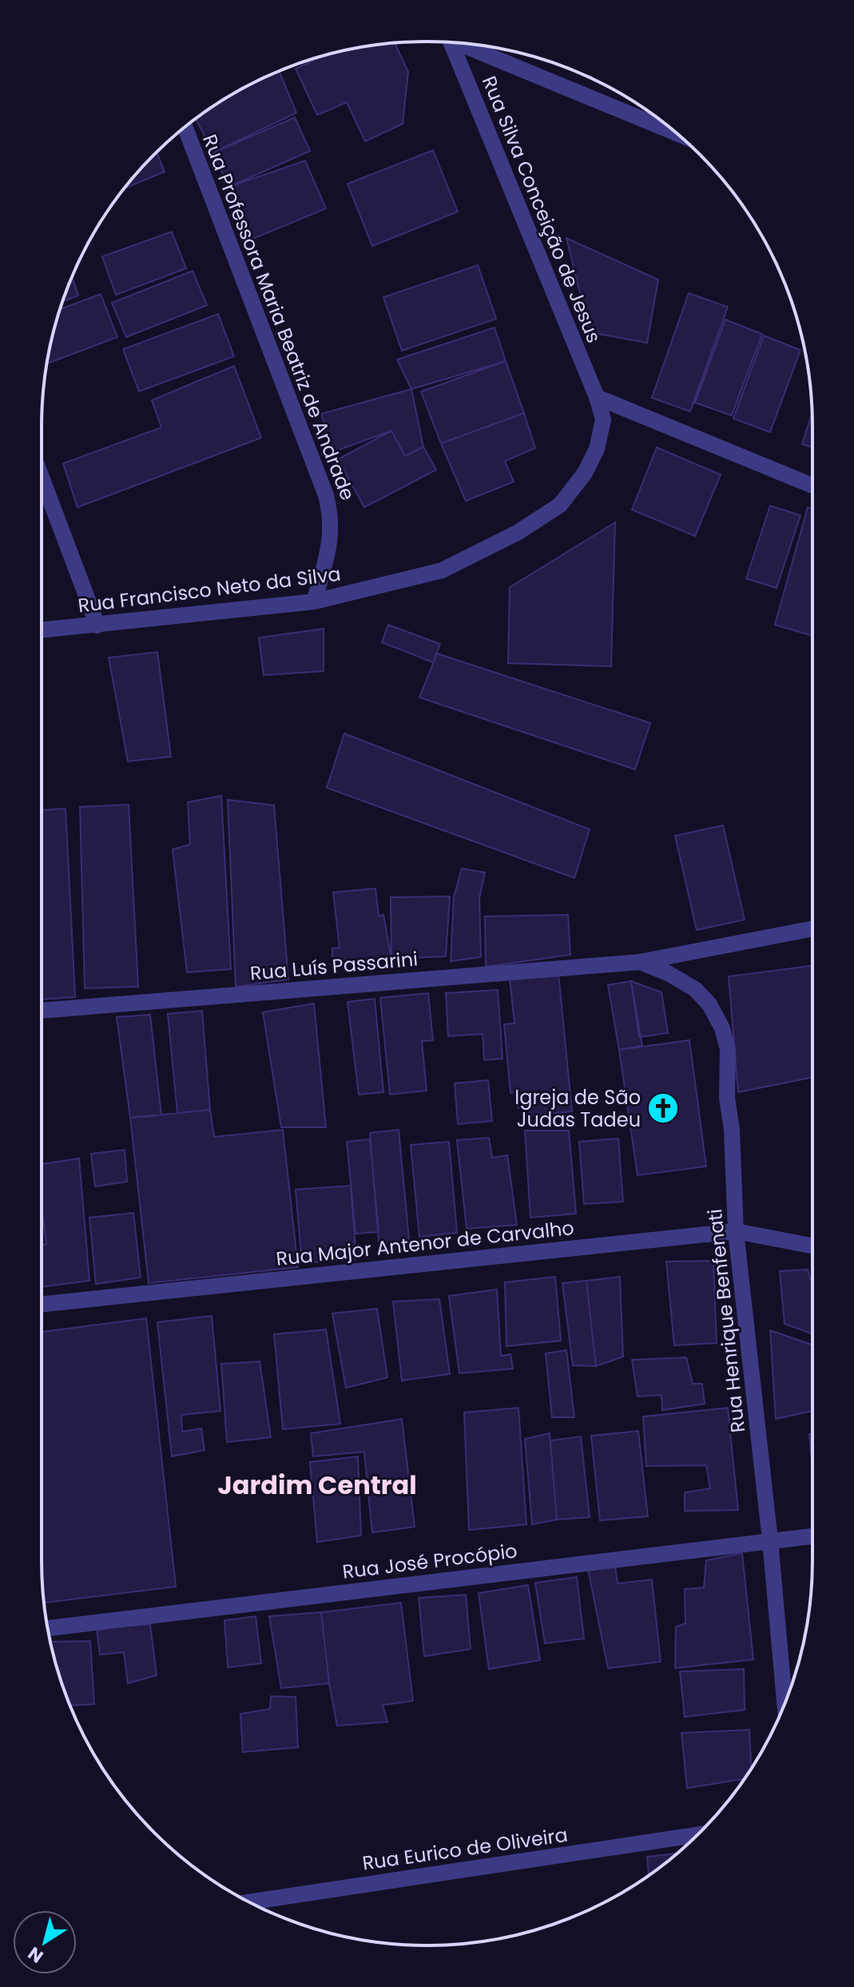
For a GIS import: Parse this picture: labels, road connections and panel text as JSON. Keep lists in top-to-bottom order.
{
  "streets": {
    "street": [
      "Rua Silva Conceição de Jesus",
      "Rua Professora Maria Beatriz de Andrade",
      "Rua Francisco Neto da Silva",
      "Rua Luís Passarini",
      "Rua Major Antenor de Carvalho",
      "Rua Henrique Benfenati",
      "Rua José Procópio",
      "Rua Eurico de Oliveira"
    ]
  },
  "crossings": [
    ["Rua Silva Conceição de Jesus", "Rua Francisco Neto da Silva"],
    ["Rua Professora Maria Beatriz de Andrade", "Rua Francisco Neto da Silva"],
    ["Rua Luís Passarini", "Rua Henrique Benfenati"],
    ["Rua Major Antenor de Carvalho", "Rua Henrique Benfenati"],
    ["Rua Henrique Benfenati", "Rua José Procópio"]
  ],
  "districts": ["Jardim Central"],
  "places": {
    "church": ["Igreja de São Judas Tadeu"]
  },
  "north": "bottom left"
}
